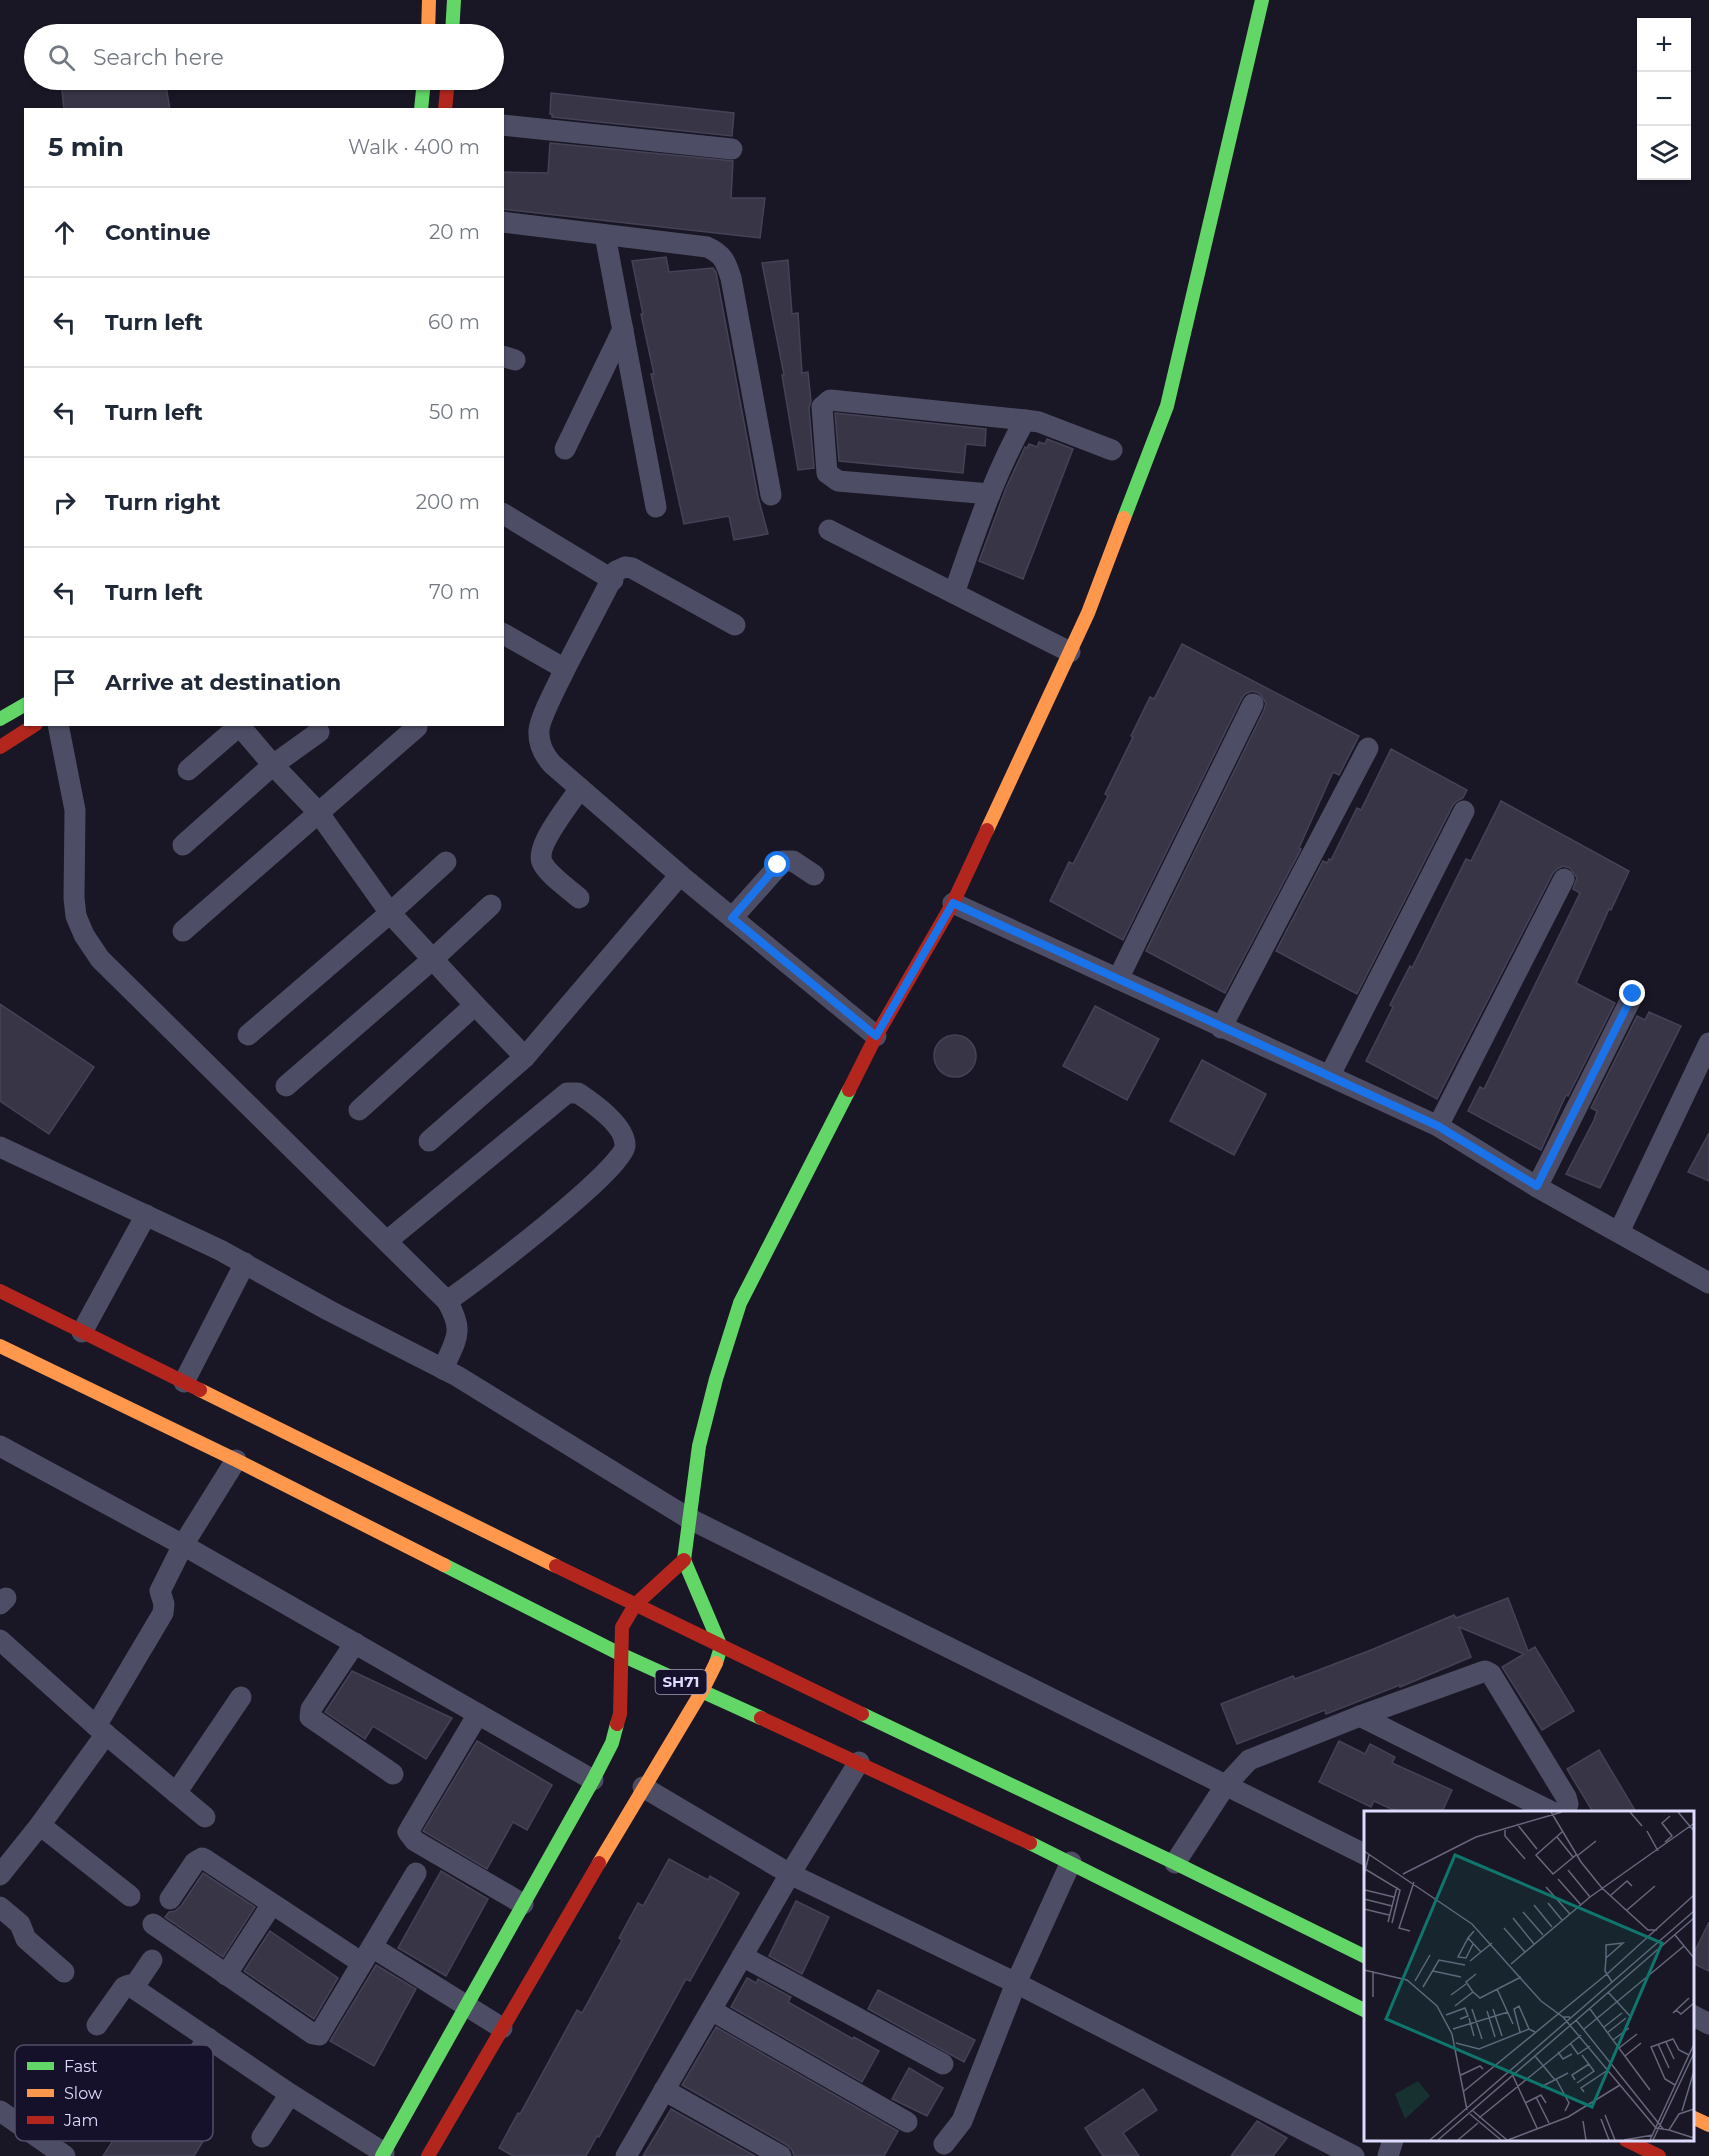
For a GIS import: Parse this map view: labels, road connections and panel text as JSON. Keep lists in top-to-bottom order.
{
  "streets": {
    "main road": ["SH71"]
  },
  "legend": ["Fast", "Slow", "Jam"],
  "page": {
    "map_buttons": ["+", "−"],
    "search": "Search here",
    "heading": ["5 min", "Walk · 400 m"],
    "list": [
      ["Continue", "20 m"],
      ["Turn left", "60 m"],
      ["Turn left", "50 m"],
      ["Turn right", "200 m"],
      ["Turn left", "70 m"],
      "Arrive at destination"
    ]
  }
}
